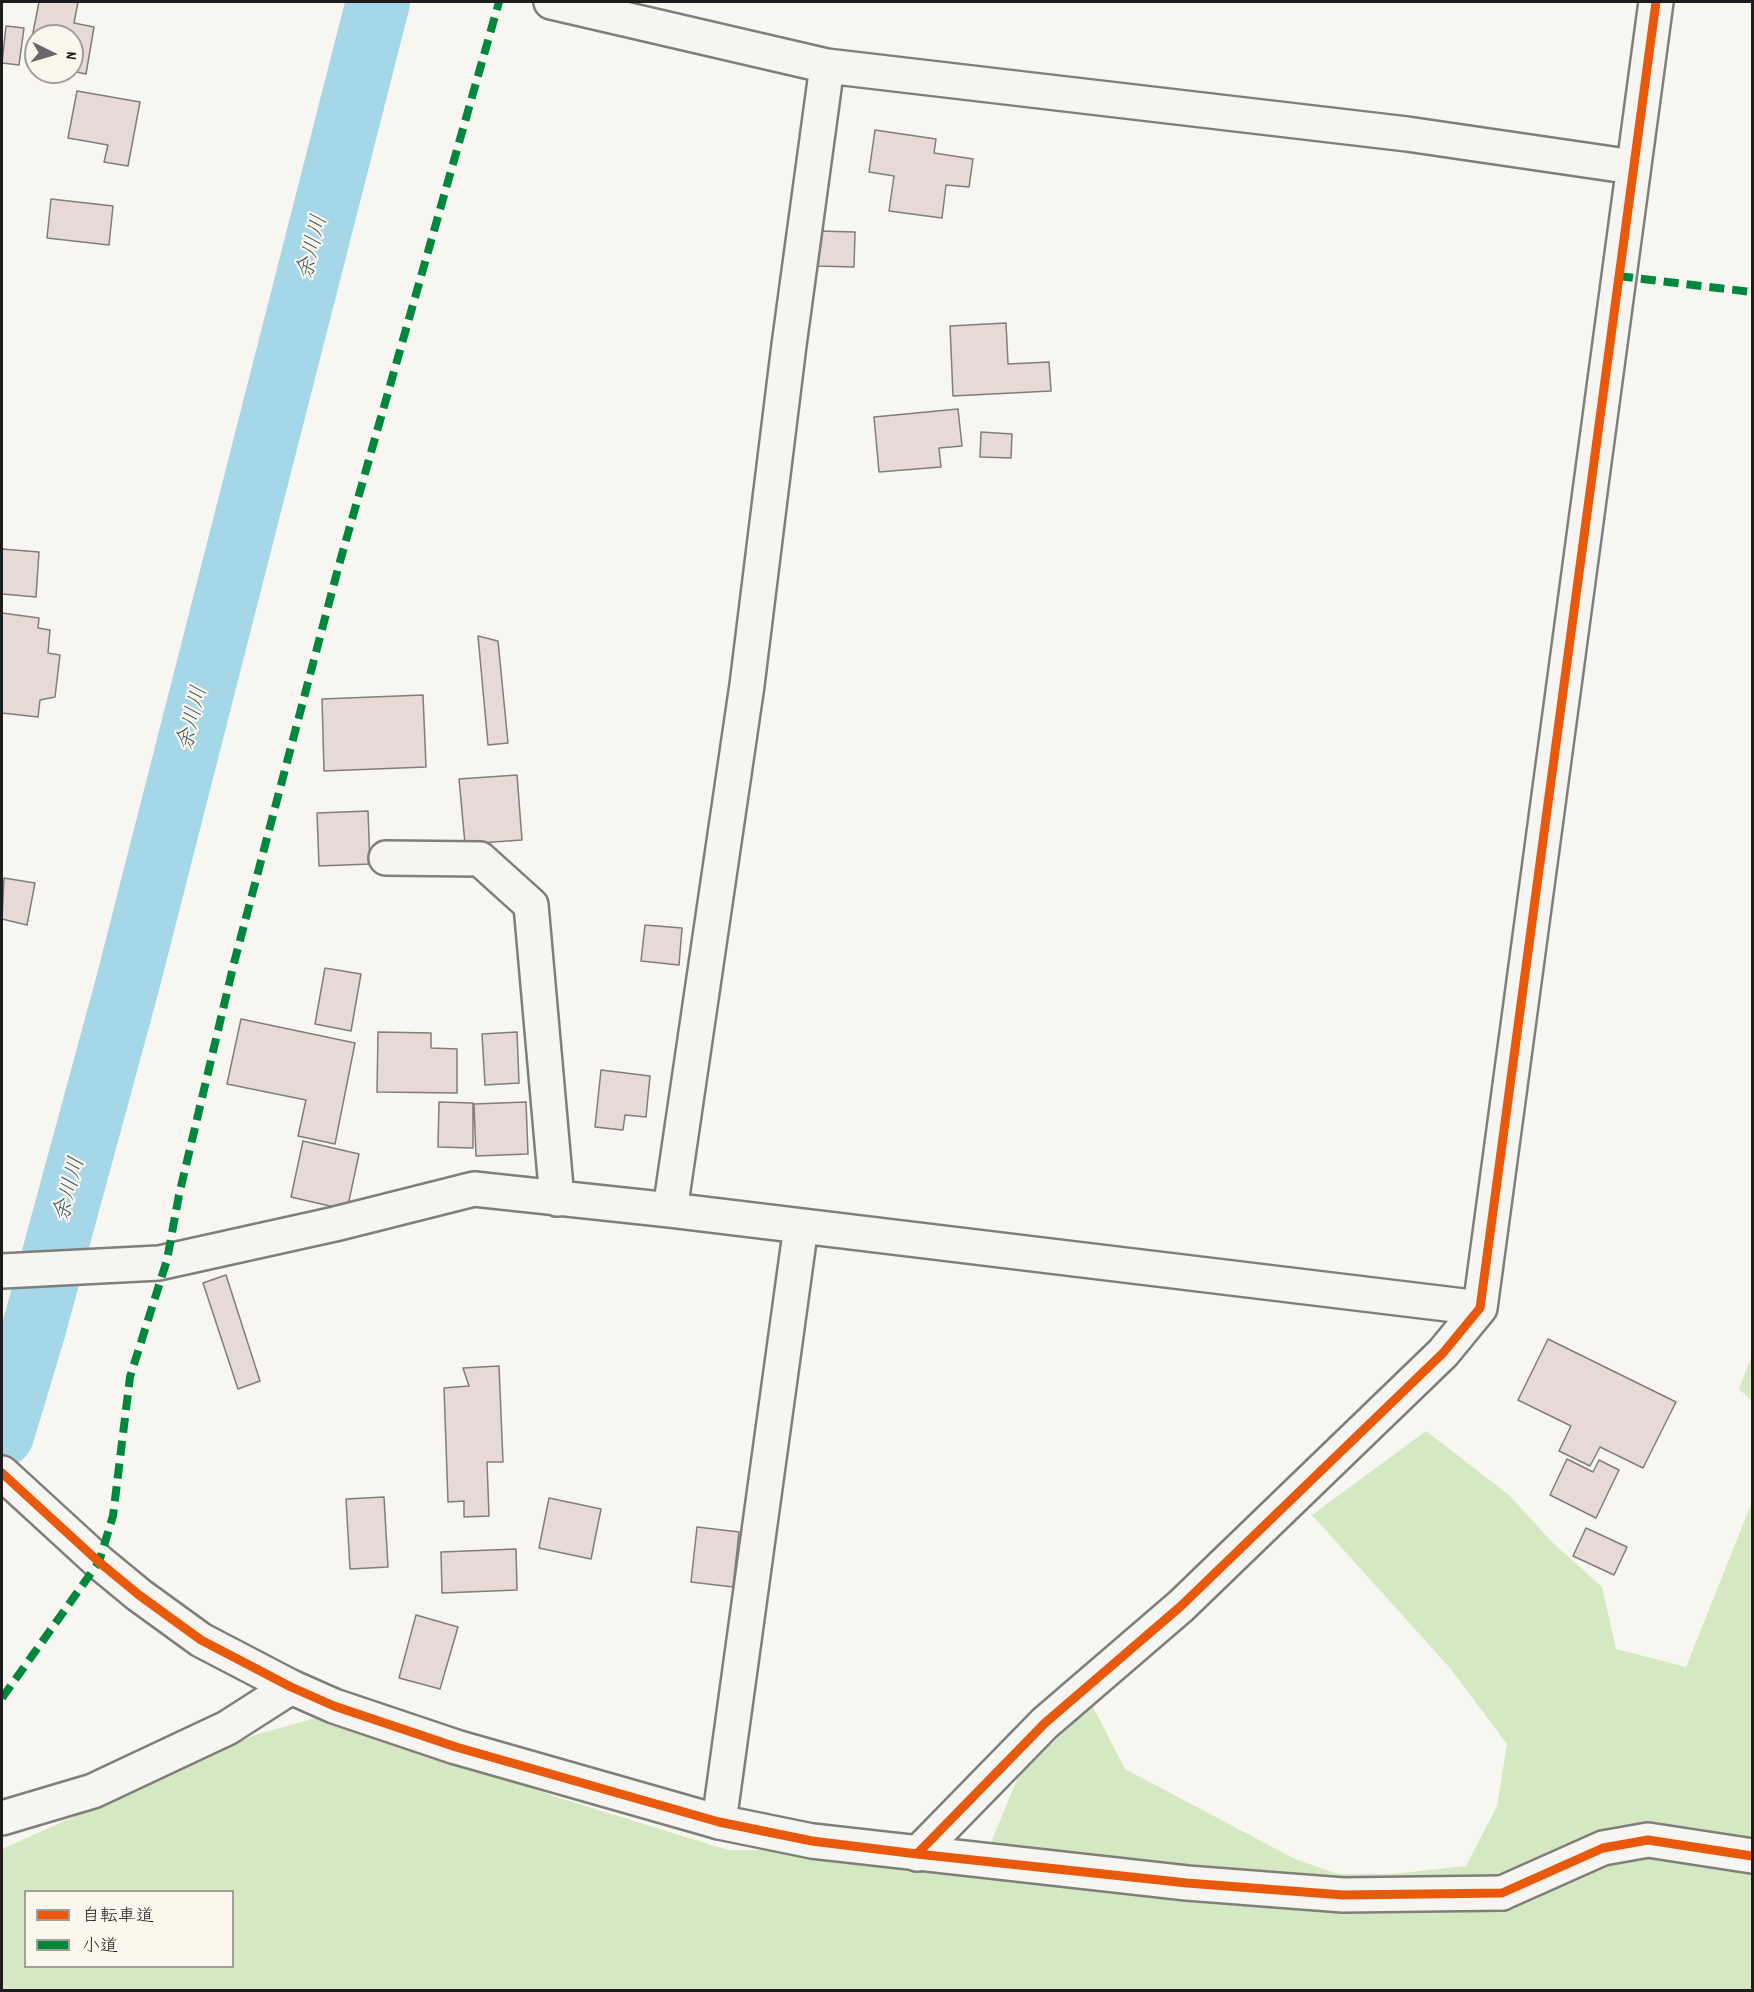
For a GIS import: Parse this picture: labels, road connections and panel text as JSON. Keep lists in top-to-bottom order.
{
  "water": ["余川川"],
  "legend": ["自転車道", "小道"],
  "north": "right"
}
